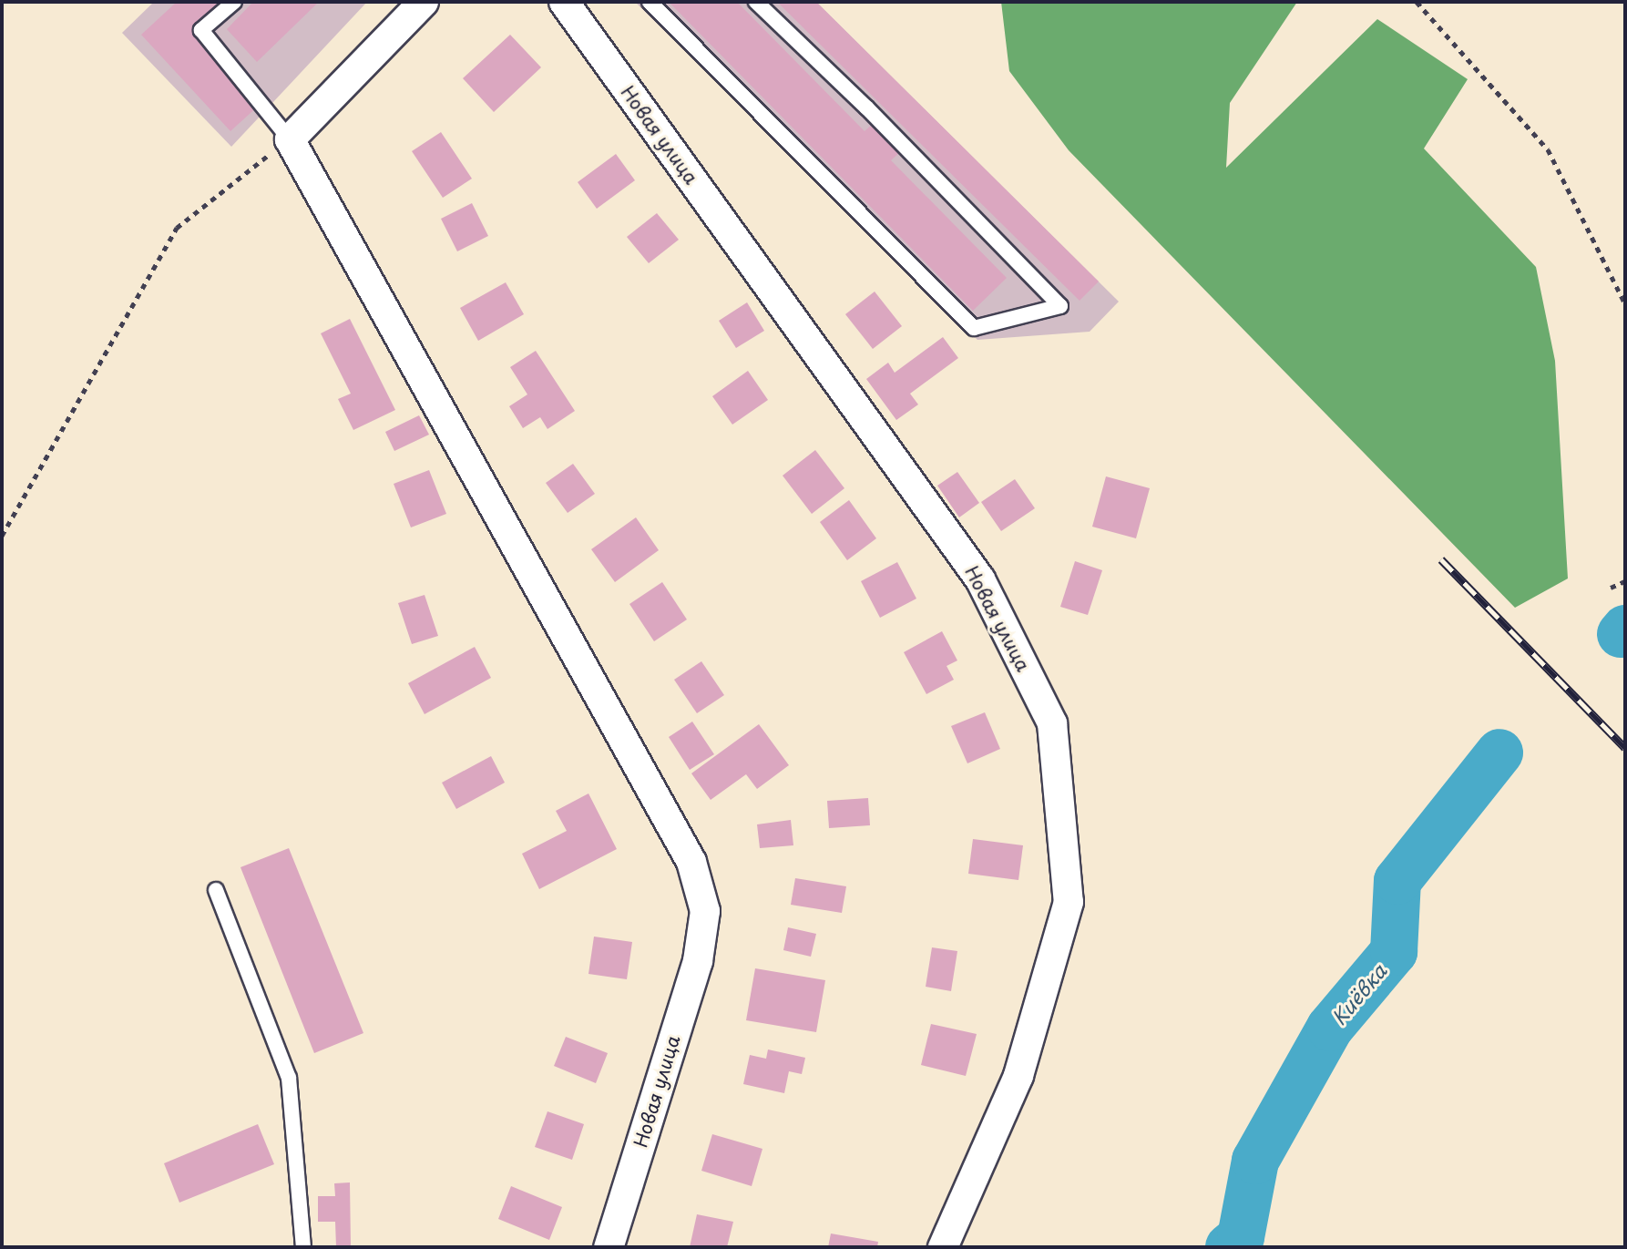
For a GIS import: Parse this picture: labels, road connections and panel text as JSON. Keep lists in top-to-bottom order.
{
  "streets": {
    "street": ["Новая улица"]
  },
  "water": ["Киёвка"]
}
